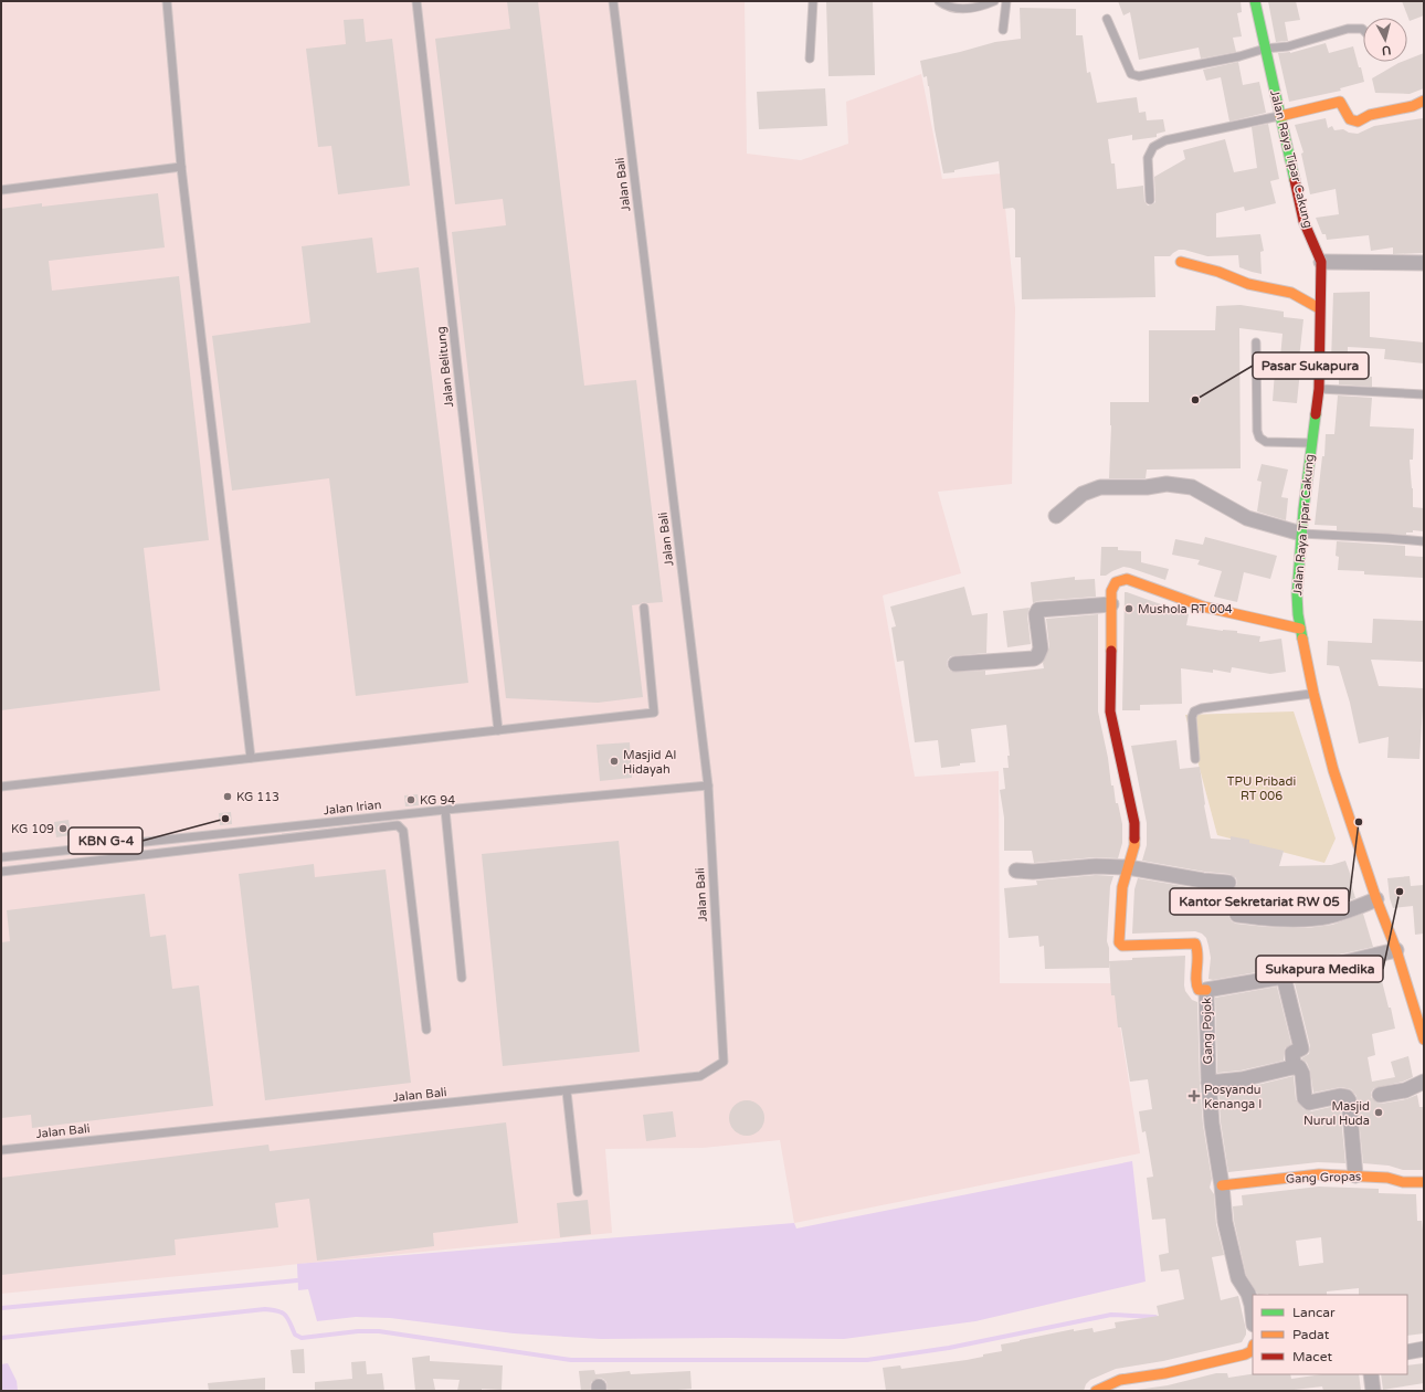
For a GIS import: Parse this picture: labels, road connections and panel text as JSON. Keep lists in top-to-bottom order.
{
  "streets": {
    "street": ["Jalan Raya Tipar Cakung", "Gang Pojok", "Gang Gropas"],
    "lane": ["Jalan Bali", "Jalan Belitung", "Jalan Irian"]
  },
  "crossings": [
    ["Jalan Raya Tipar Cakung", "Gang Pojok"],
    ["Jalan Bali", "Jalan Irian"],
    ["Gang Pojok", "Gang Gropas"]
  ],
  "parks": ["TPU Pribadi RT 006"],
  "places": {
    "other": [
      "Pasar Sukapura",
      "Mushola RT 004",
      "Masjid Al Hidayah",
      "KG 113",
      "KG 94",
      "KBN G-4",
      "Kantor Sekretariat RW 05",
      "KG 109",
      "Sukapura Medika",
      "Masjid Nurul Huda"
    ],
    "health": ["Posyandu Kenanga I"]
  },
  "legend": ["Lancar", "Padat", "Macet"],
  "north": "bottom"
}
